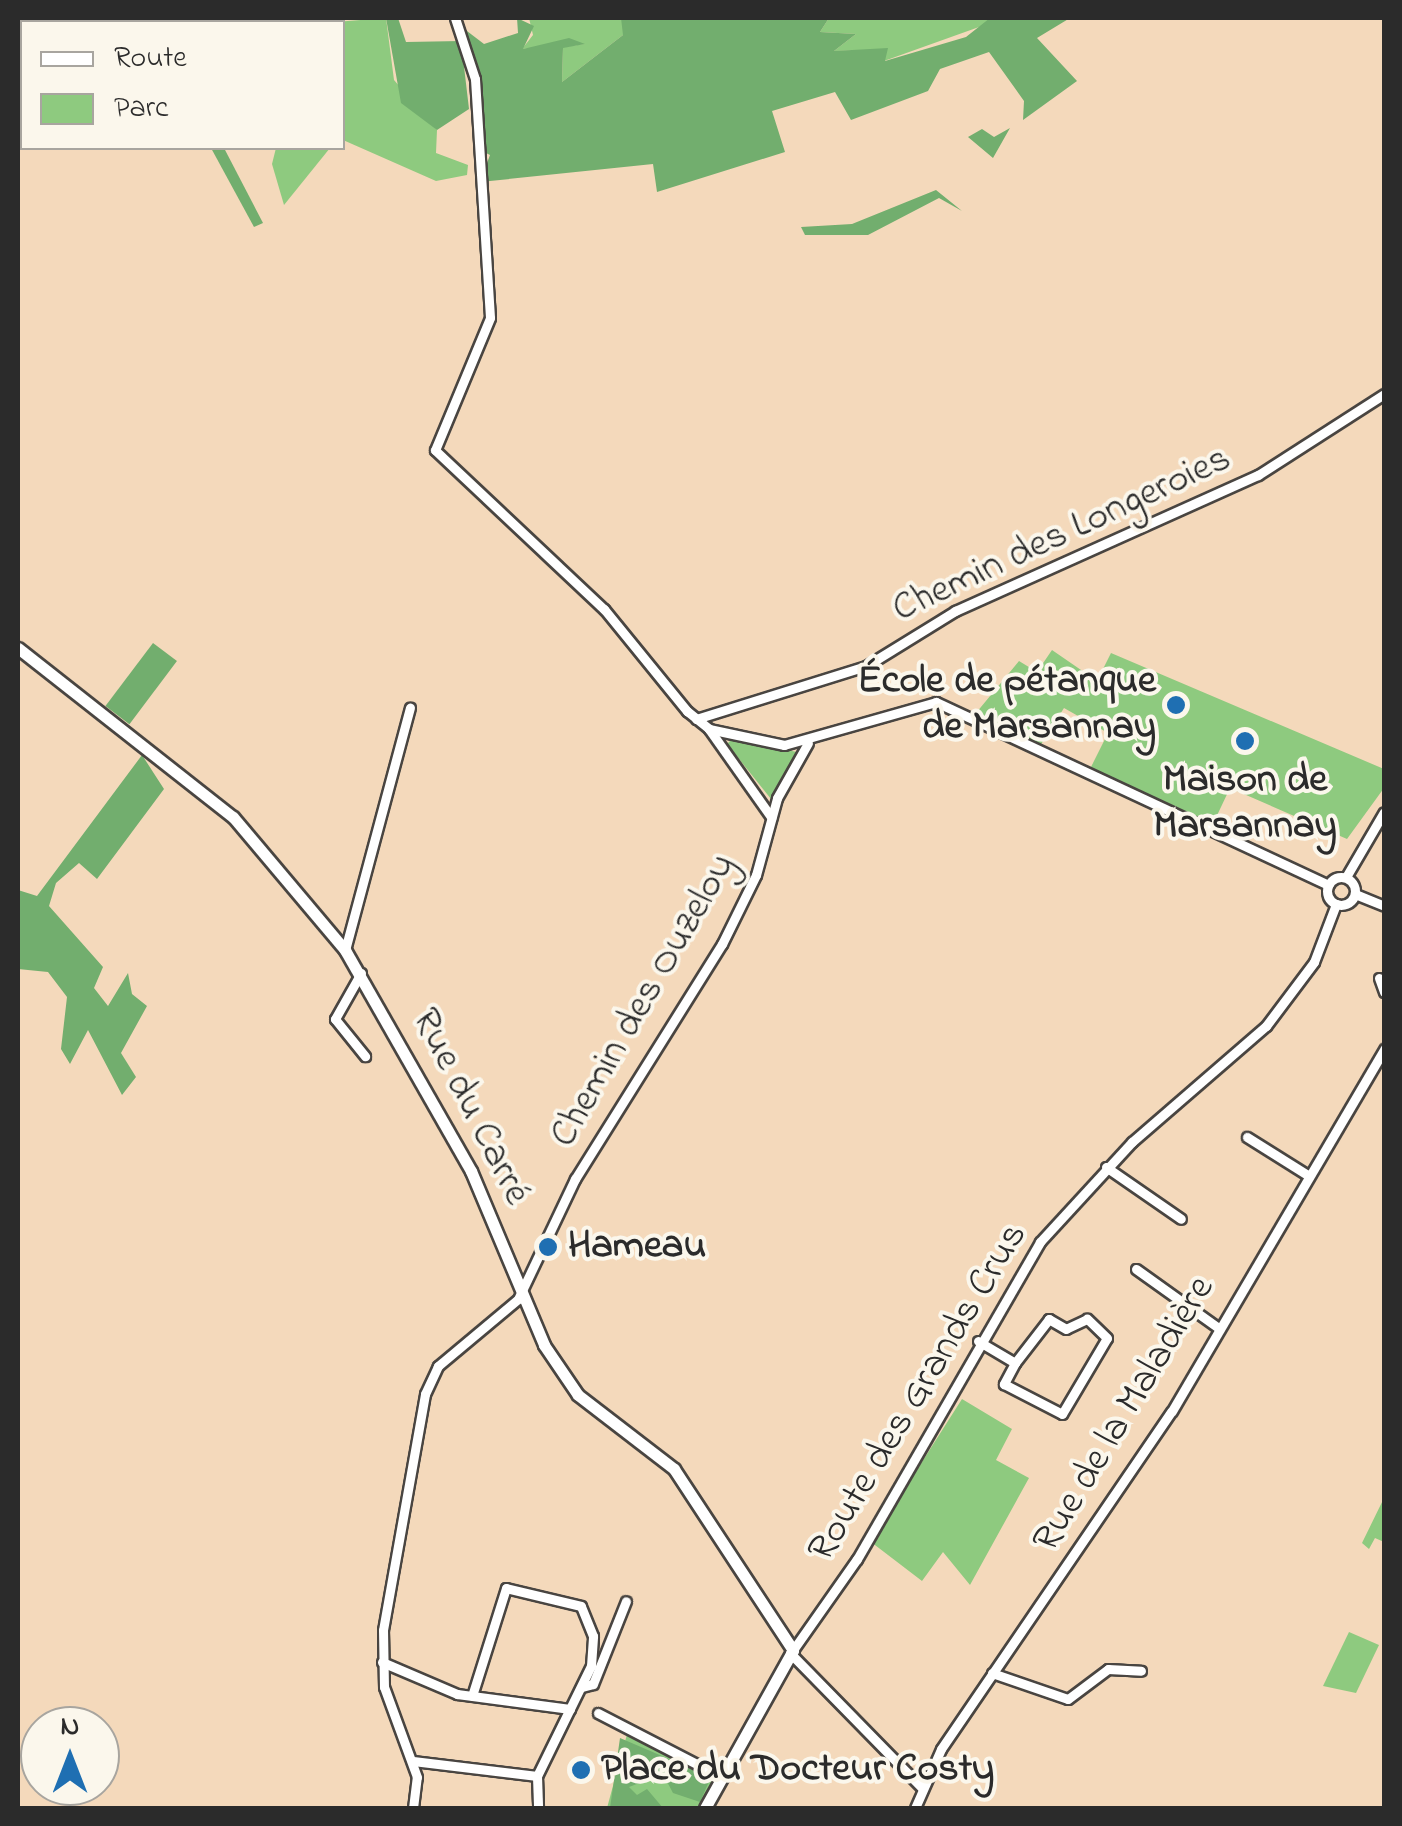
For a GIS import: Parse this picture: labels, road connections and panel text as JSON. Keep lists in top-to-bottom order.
{
  "streets": {
    "main road": ["Rue du Carré"],
    "street": [
      "Chemin des Longeroies",
      "Chemin des Ouzeloy",
      "Route des Grands Crus",
      "Rue de la Maladière"
    ]
  },
  "crossings": [
    ["Chemin des Ouzeloy", "Rue du Carré"],
    ["Rue du Carré", "Route des Grands Crus"]
  ],
  "places": [
    "École de pétanque de Marsannay",
    "Maison de Marsannay",
    "Hameau",
    "Place du Docteur Costy"
  ],
  "legend": ["Route", "Parc"],
  "north": "top"
}
